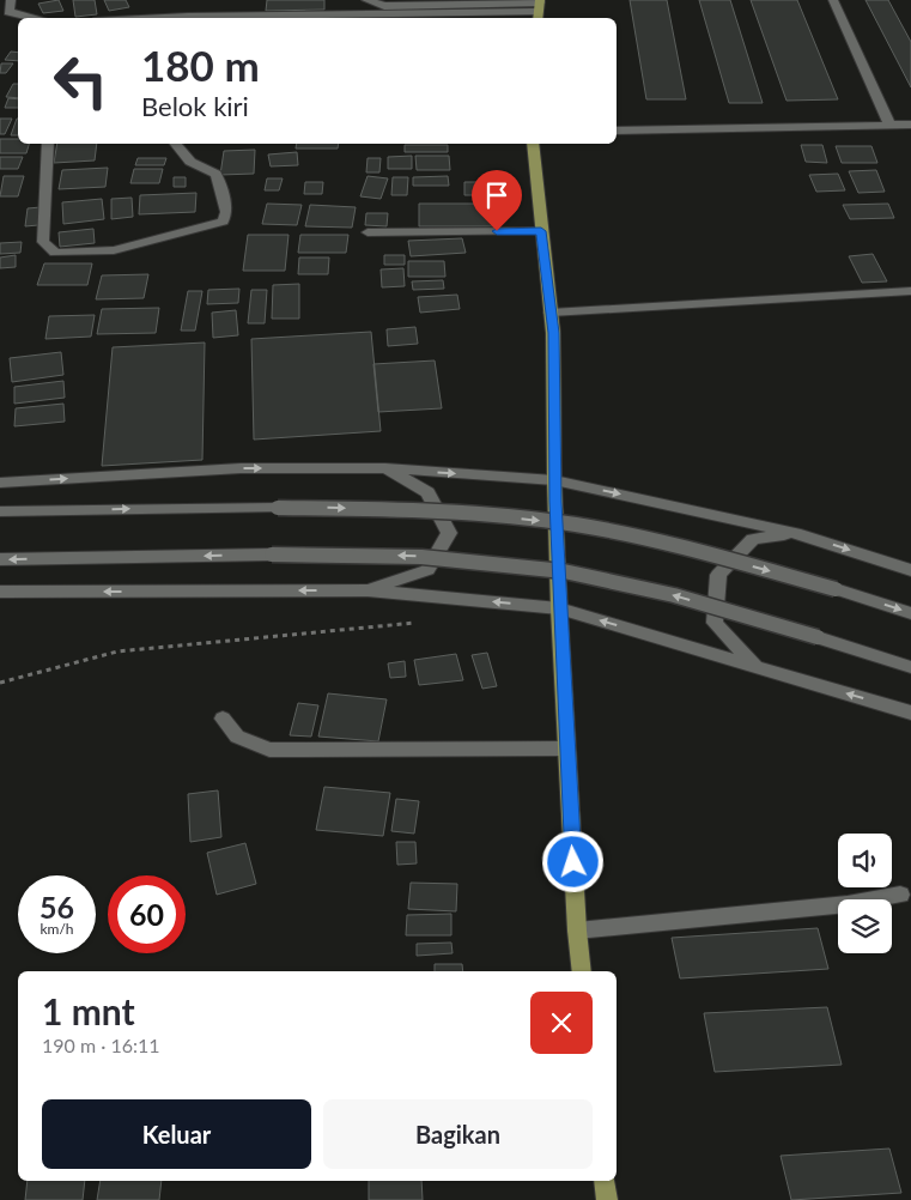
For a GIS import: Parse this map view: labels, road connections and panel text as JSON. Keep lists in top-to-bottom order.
{
  "page": {
    "turn": ["180 m", "Belok kiri"],
    "speed": "56 km/h",
    "limit": "60",
    "heading": ["1 mnt", "190 m · 16:11"],
    "buttons": ["Keluar", "Bagikan"]
  }
}
